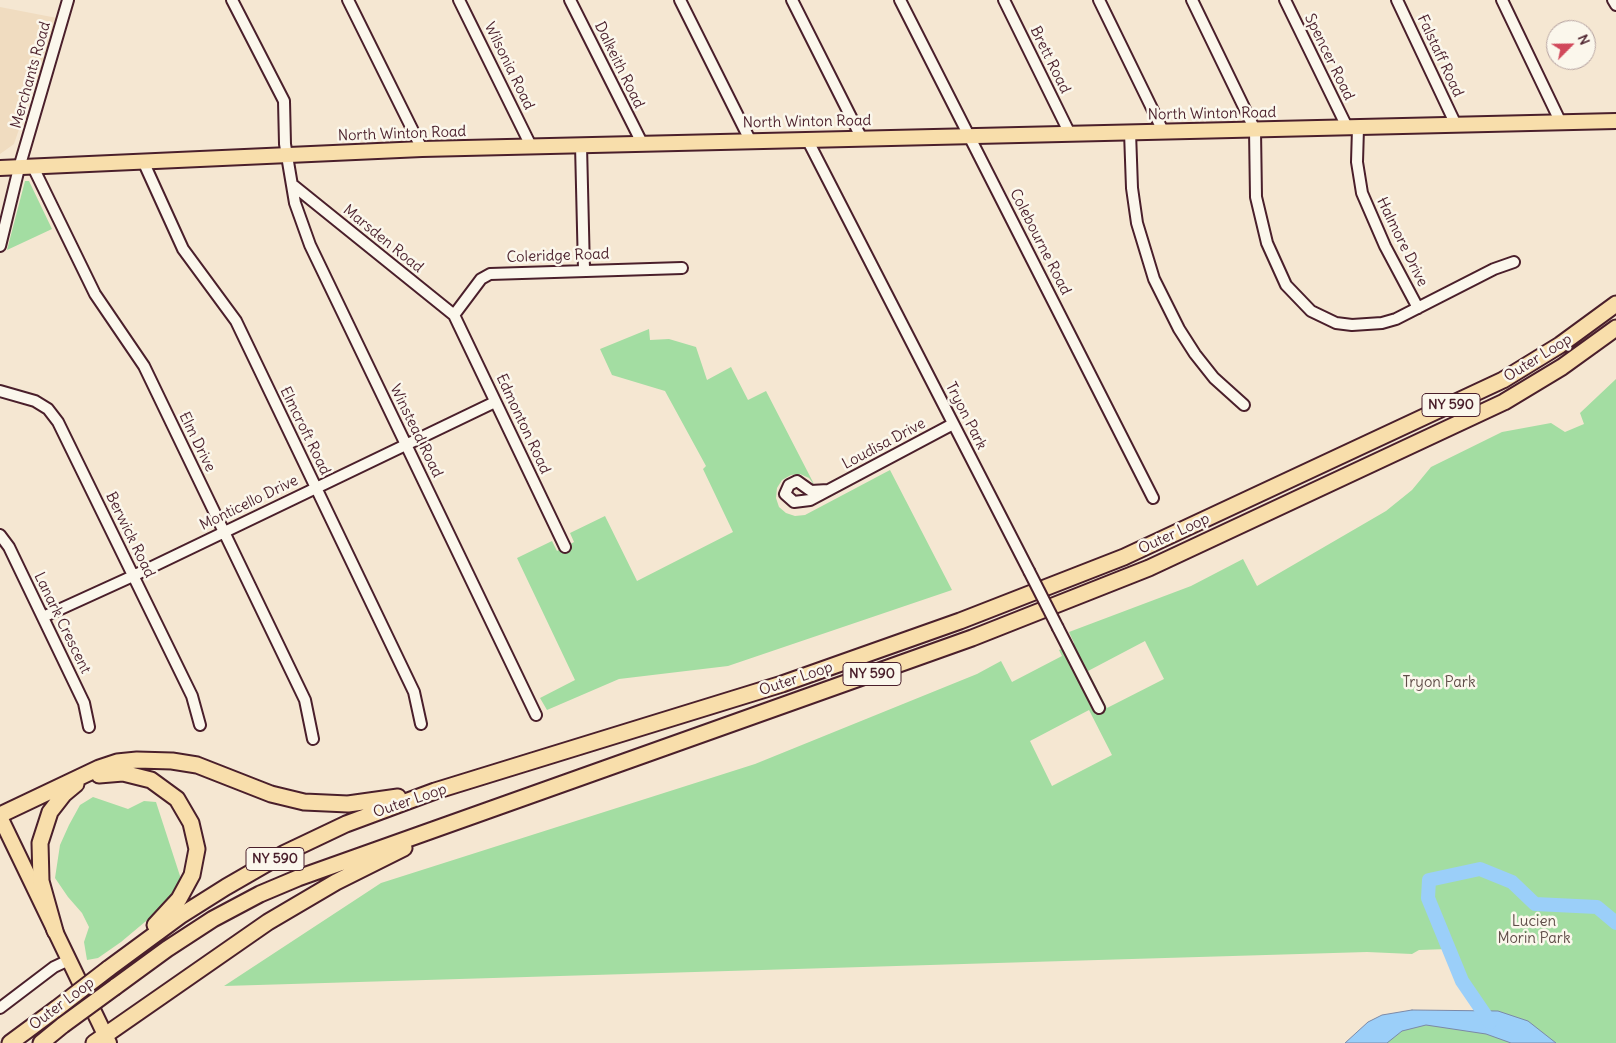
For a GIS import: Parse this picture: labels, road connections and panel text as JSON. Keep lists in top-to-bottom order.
{
  "streets": {
    "highway": ["Outer Loop", "NY 590"],
    "main road": ["North Winton Road"],
    "street": [
      "Falstaff Road",
      "Spencer Road",
      "Brett Road",
      "Dalkeith Road",
      "Wilsonia Road",
      "Merchants Road",
      "Marsden Road",
      "Colebourne Road",
      "Halmore Drive",
      "Coleridge Road",
      "Tryon Park",
      "Edmonton Road",
      "Elmcroft Road",
      "Winstead Road",
      "Elm Drive",
      "Loudisa Drive",
      "Monticello Drive",
      "Berwick Road",
      "Lanark Crescent"
    ]
  },
  "crossings": [
    ["Falstaff Road", "North Winton Road"],
    ["Spencer Road", "North Winton Road"],
    ["Spencer Road", "Halmore Drive"],
    ["Brett Road", "North Winton Road"],
    ["Dalkeith Road", "North Winton Road"],
    ["Wilsonia Road", "North Winton Road"],
    ["Merchants Road", "North Winton Road"],
    ["Merchants Road", "Elm Drive"],
    ["North Winton Road", "Colebourne Road"],
    ["North Winton Road", "Halmore Drive"],
    ["North Winton Road", "Tryon Park"],
    ["North Winton Road", "Elmcroft Road"],
    ["North Winton Road", "Winstead Road"],
    ["North Winton Road", "Elm Drive"],
    ["Marsden Road", "Coleridge Road"],
    ["Marsden Road", "Edmonton Road"],
    ["Marsden Road", "Winstead Road"],
    ["Coleridge Road", "Edmonton Road"],
    ["Tryon Park", "Loudisa Drive"],
    ["Edmonton Road", "Monticello Drive"],
    ["Elmcroft Road", "Monticello Drive"],
    ["Winstead Road", "Monticello Drive"],
    ["Elm Drive", "Monticello Drive"],
    ["Monticello Drive", "Berwick Road"],
    ["Monticello Drive", "Lanark Crescent"]
  ],
  "parks": ["Tryon Park", "Lucien Morin Park"],
  "north": "top right"
}
